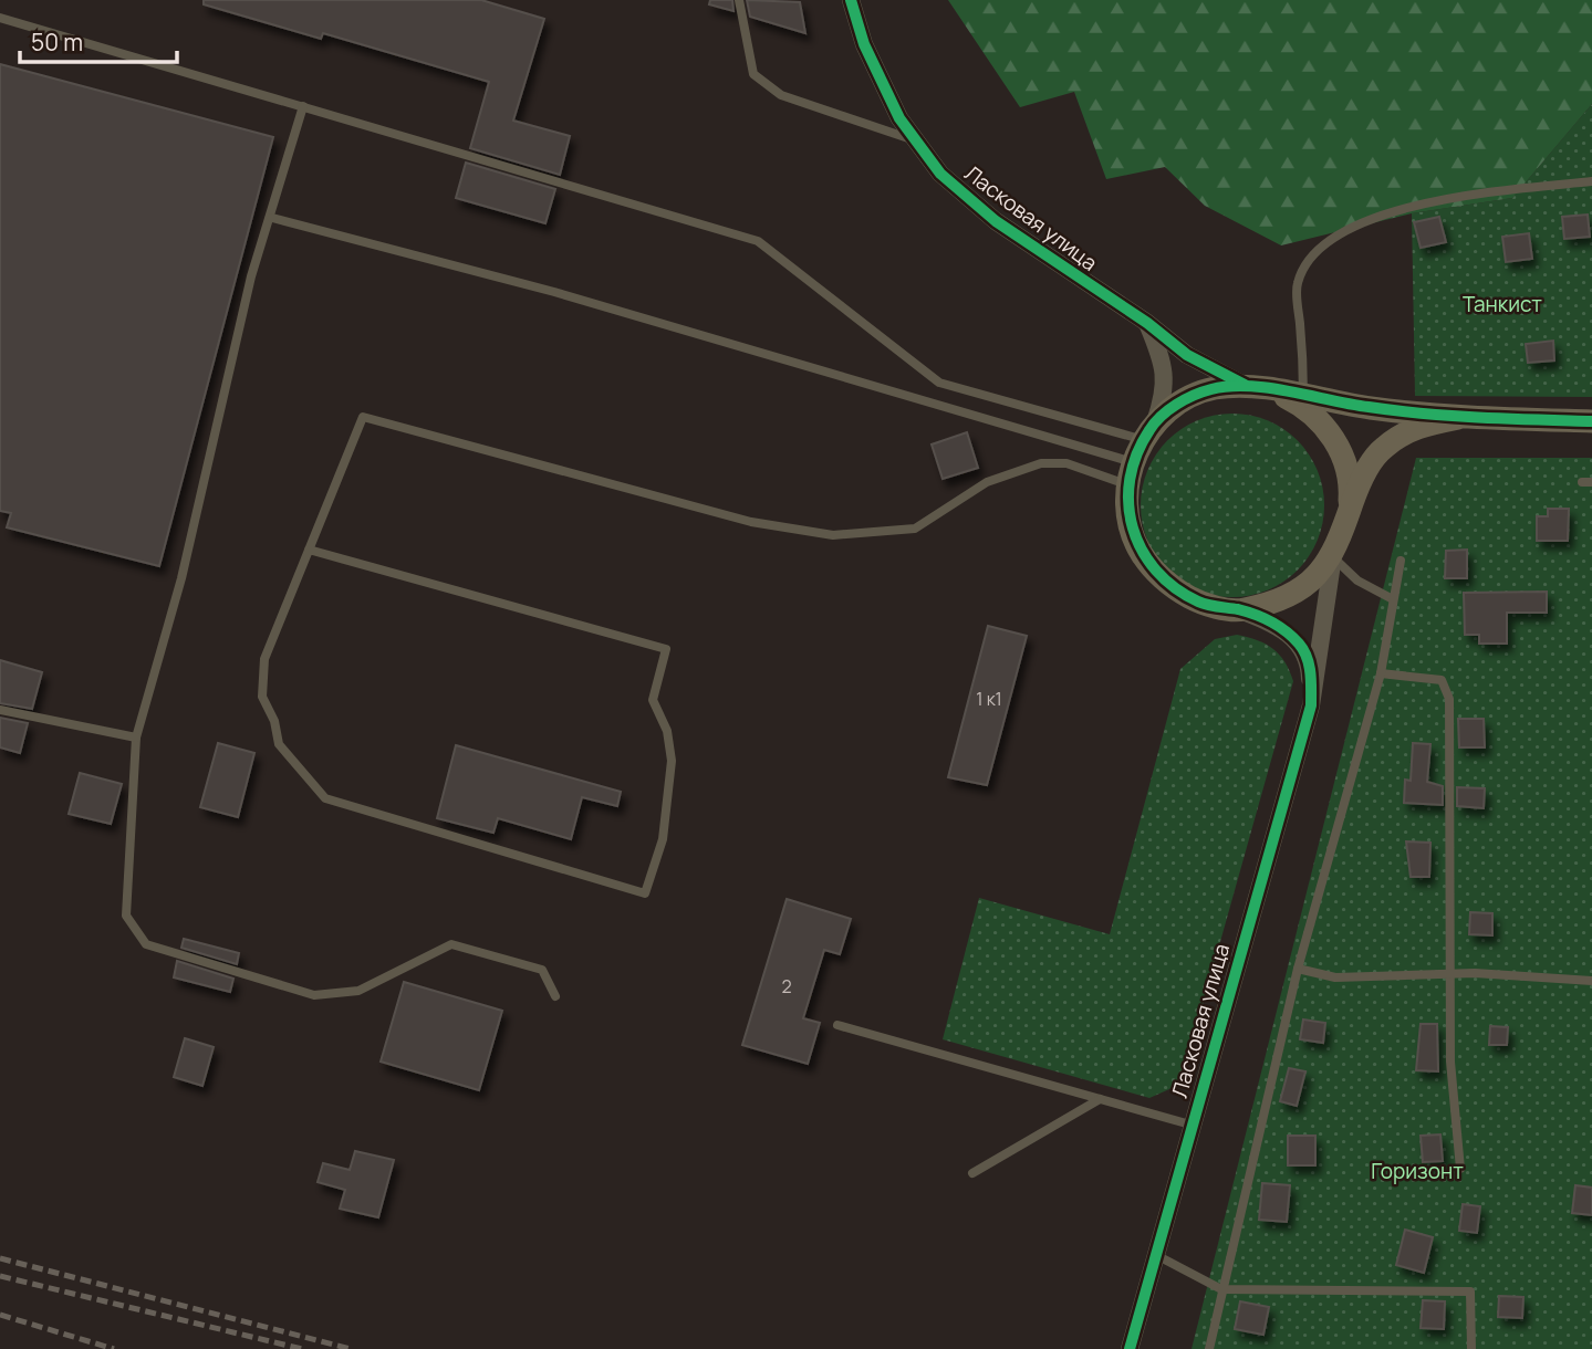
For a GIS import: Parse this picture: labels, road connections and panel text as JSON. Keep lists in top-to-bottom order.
{
  "streets": {
    "street": ["Ласковая улица"]
  },
  "parks": ["Танкист", "Горизонт"],
  "house_numbers": ["1 к1", "2"],
  "scale_bar": "50 m"
}
